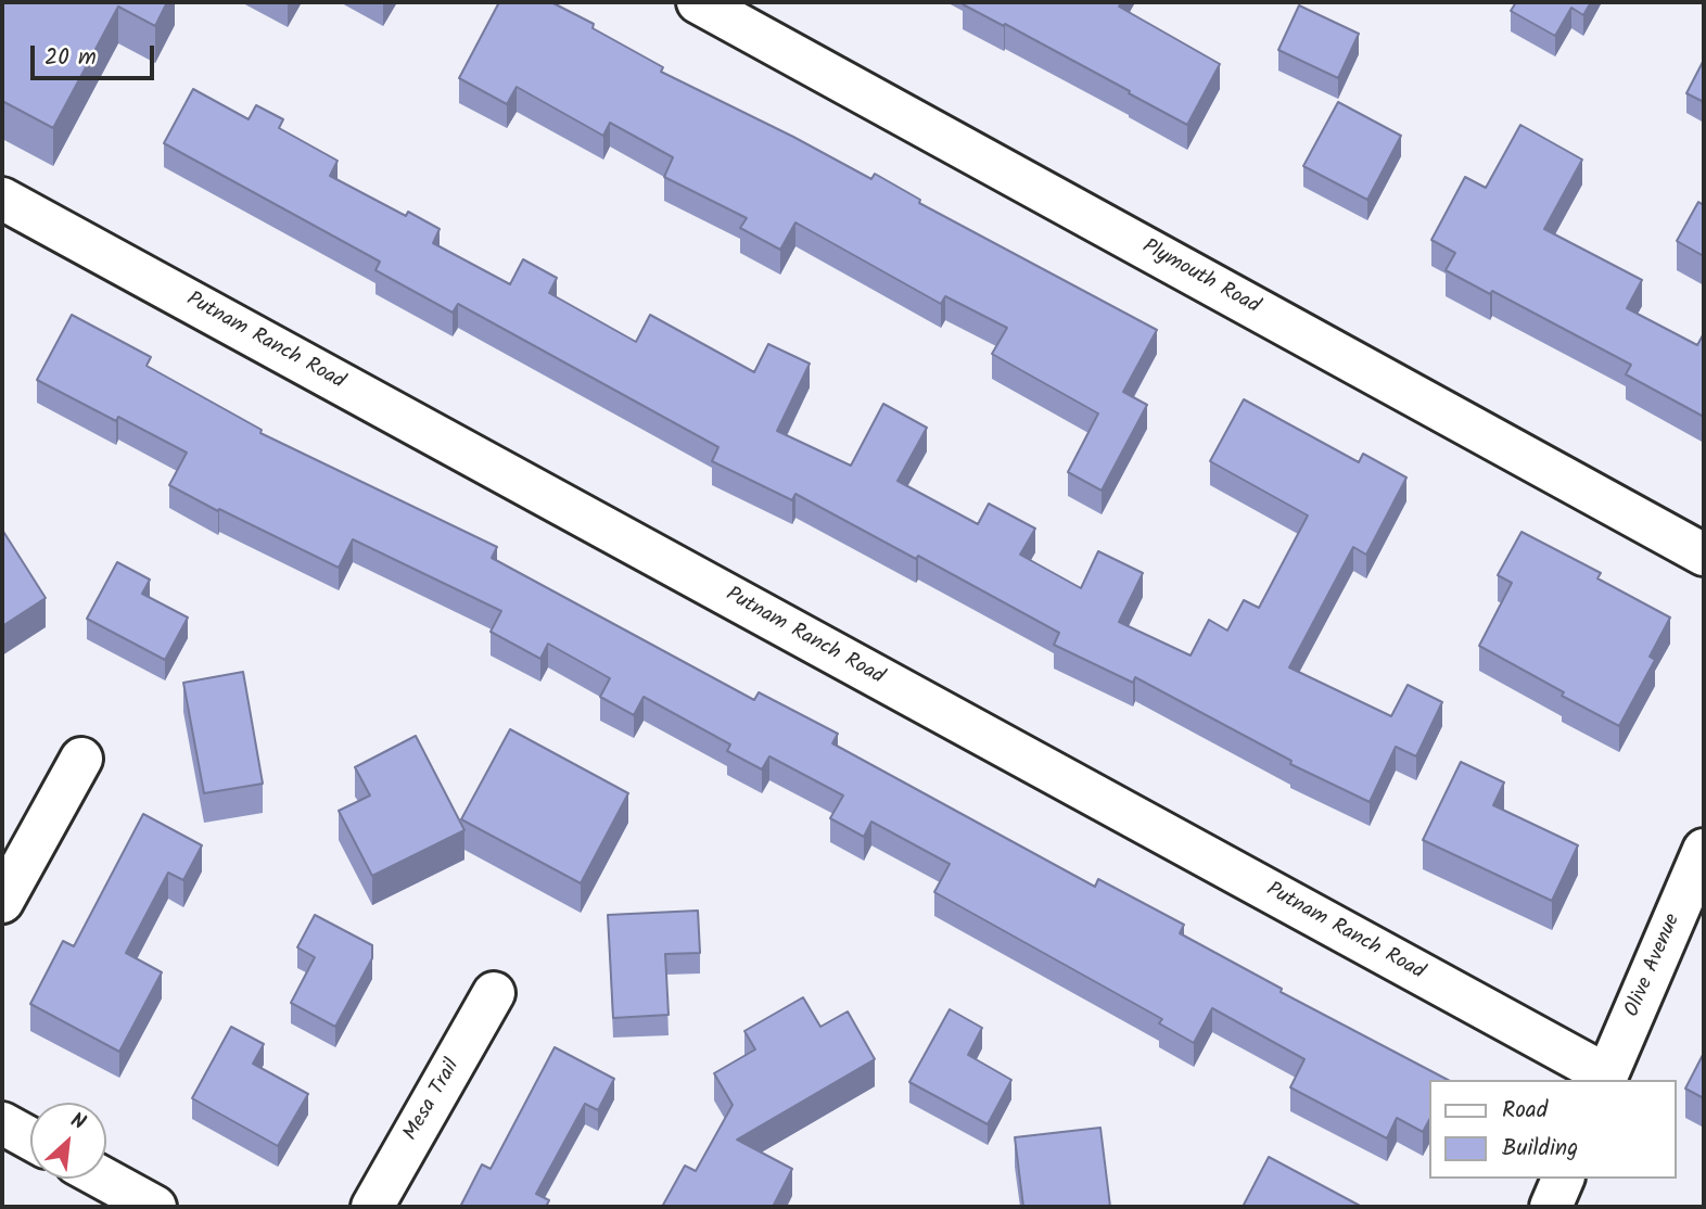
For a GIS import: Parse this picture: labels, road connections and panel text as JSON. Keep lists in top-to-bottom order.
{
  "streets": {
    "street": [
      "Plymouth Road",
      "Putnam Ranch Road",
      "Olive Avenue",
      "Mesa Trail"
    ]
  },
  "crossings": [
    ["Putnam Ranch Road", "Olive Avenue"]
  ],
  "legend": ["Road", "Building"],
  "scale_bar": "20 m",
  "north": "top right"
}
